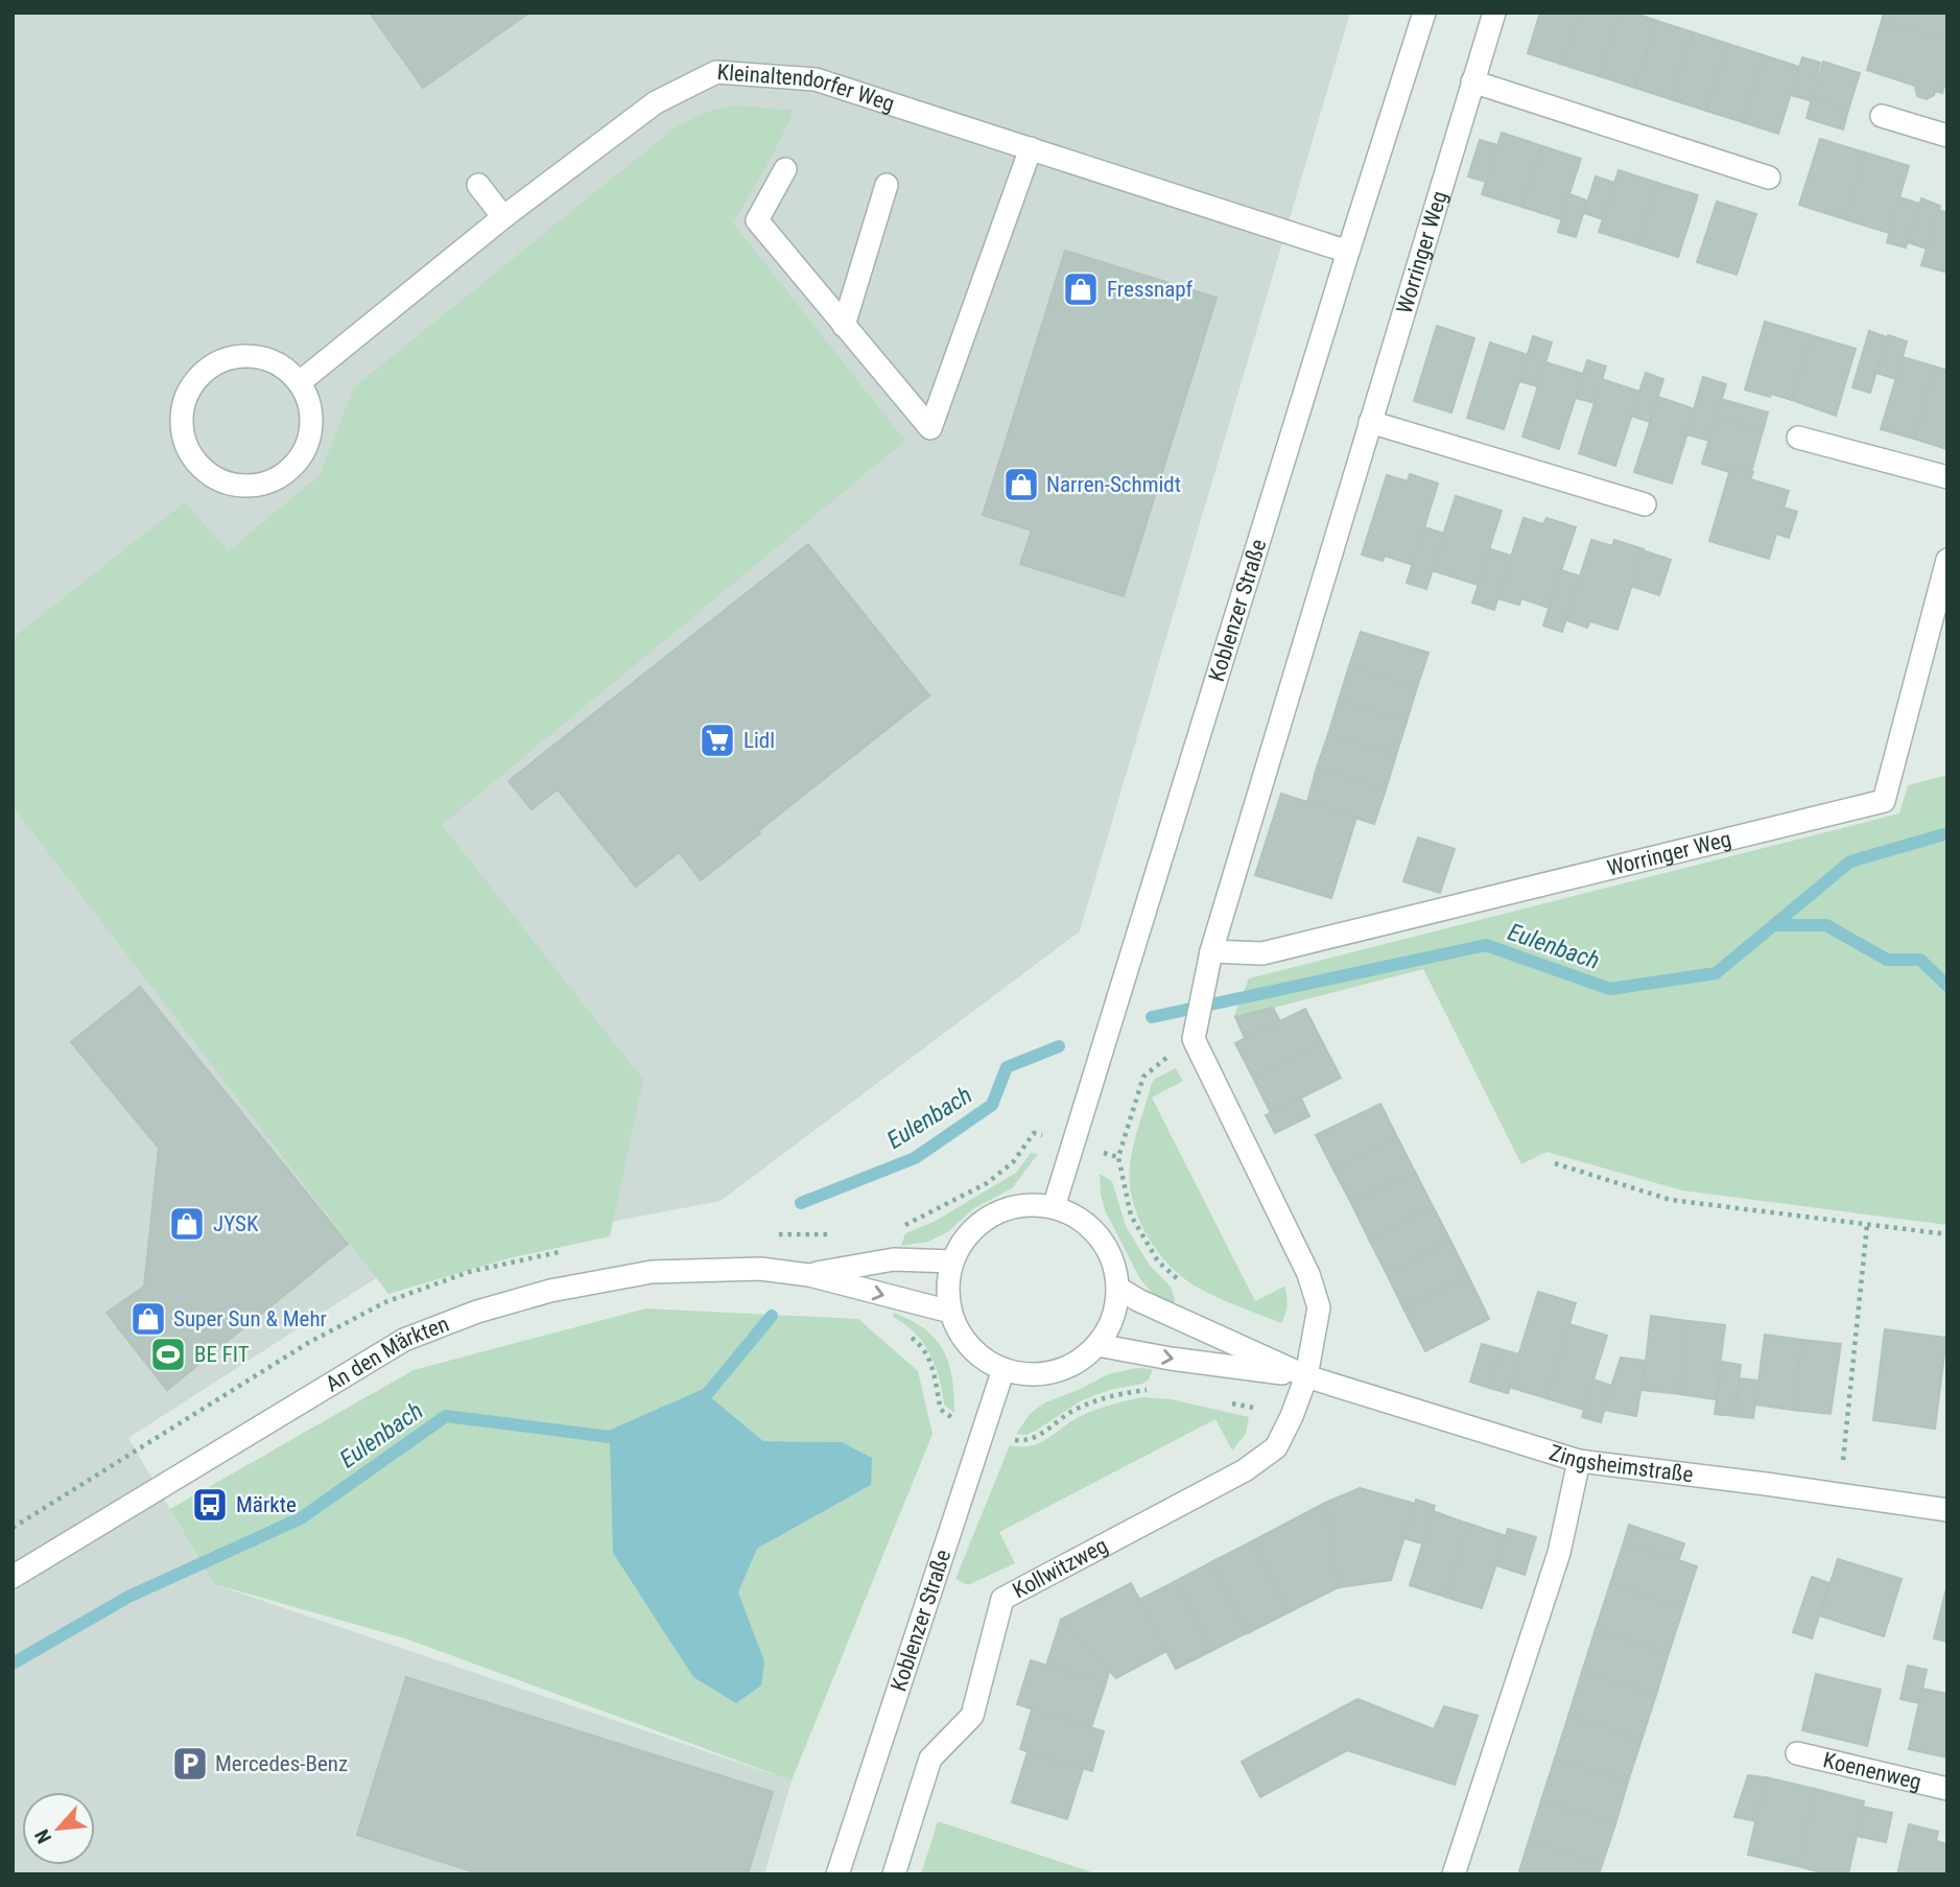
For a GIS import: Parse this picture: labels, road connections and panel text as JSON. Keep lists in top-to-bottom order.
{
  "streets": {
    "street": [
      "Kleinaltendorfer Weg",
      "Worringer Weg",
      "Koblenzer Straße",
      "An den Märkten",
      "Zingsheimstraße",
      "Kollwitzweg",
      "Koenenweg"
    ]
  },
  "crossings": [
    ["Kleinaltendorfer Weg", "Koblenzer Straße"],
    ["Koblenzer Straße", "An den Märkten"],
    ["Koblenzer Straße", "Zingsheimstraße"],
    ["An den Märkten", "Zingsheimstraße"],
    ["Zingsheimstraße", "Kollwitzweg"]
  ],
  "water": ["Eulenbach"],
  "places": {
    "shop": [
      "Fressnapf",
      "Narren-Schmidt",
      "JYSK",
      "Super Sun & Mehr"
    ],
    "supermarket": ["Lidl"],
    "sports": ["BE FIT"],
    "bus stop": ["Märkte"],
    "parking": ["Mercedes-Benz"]
  },
  "north": "bottom left"
}
